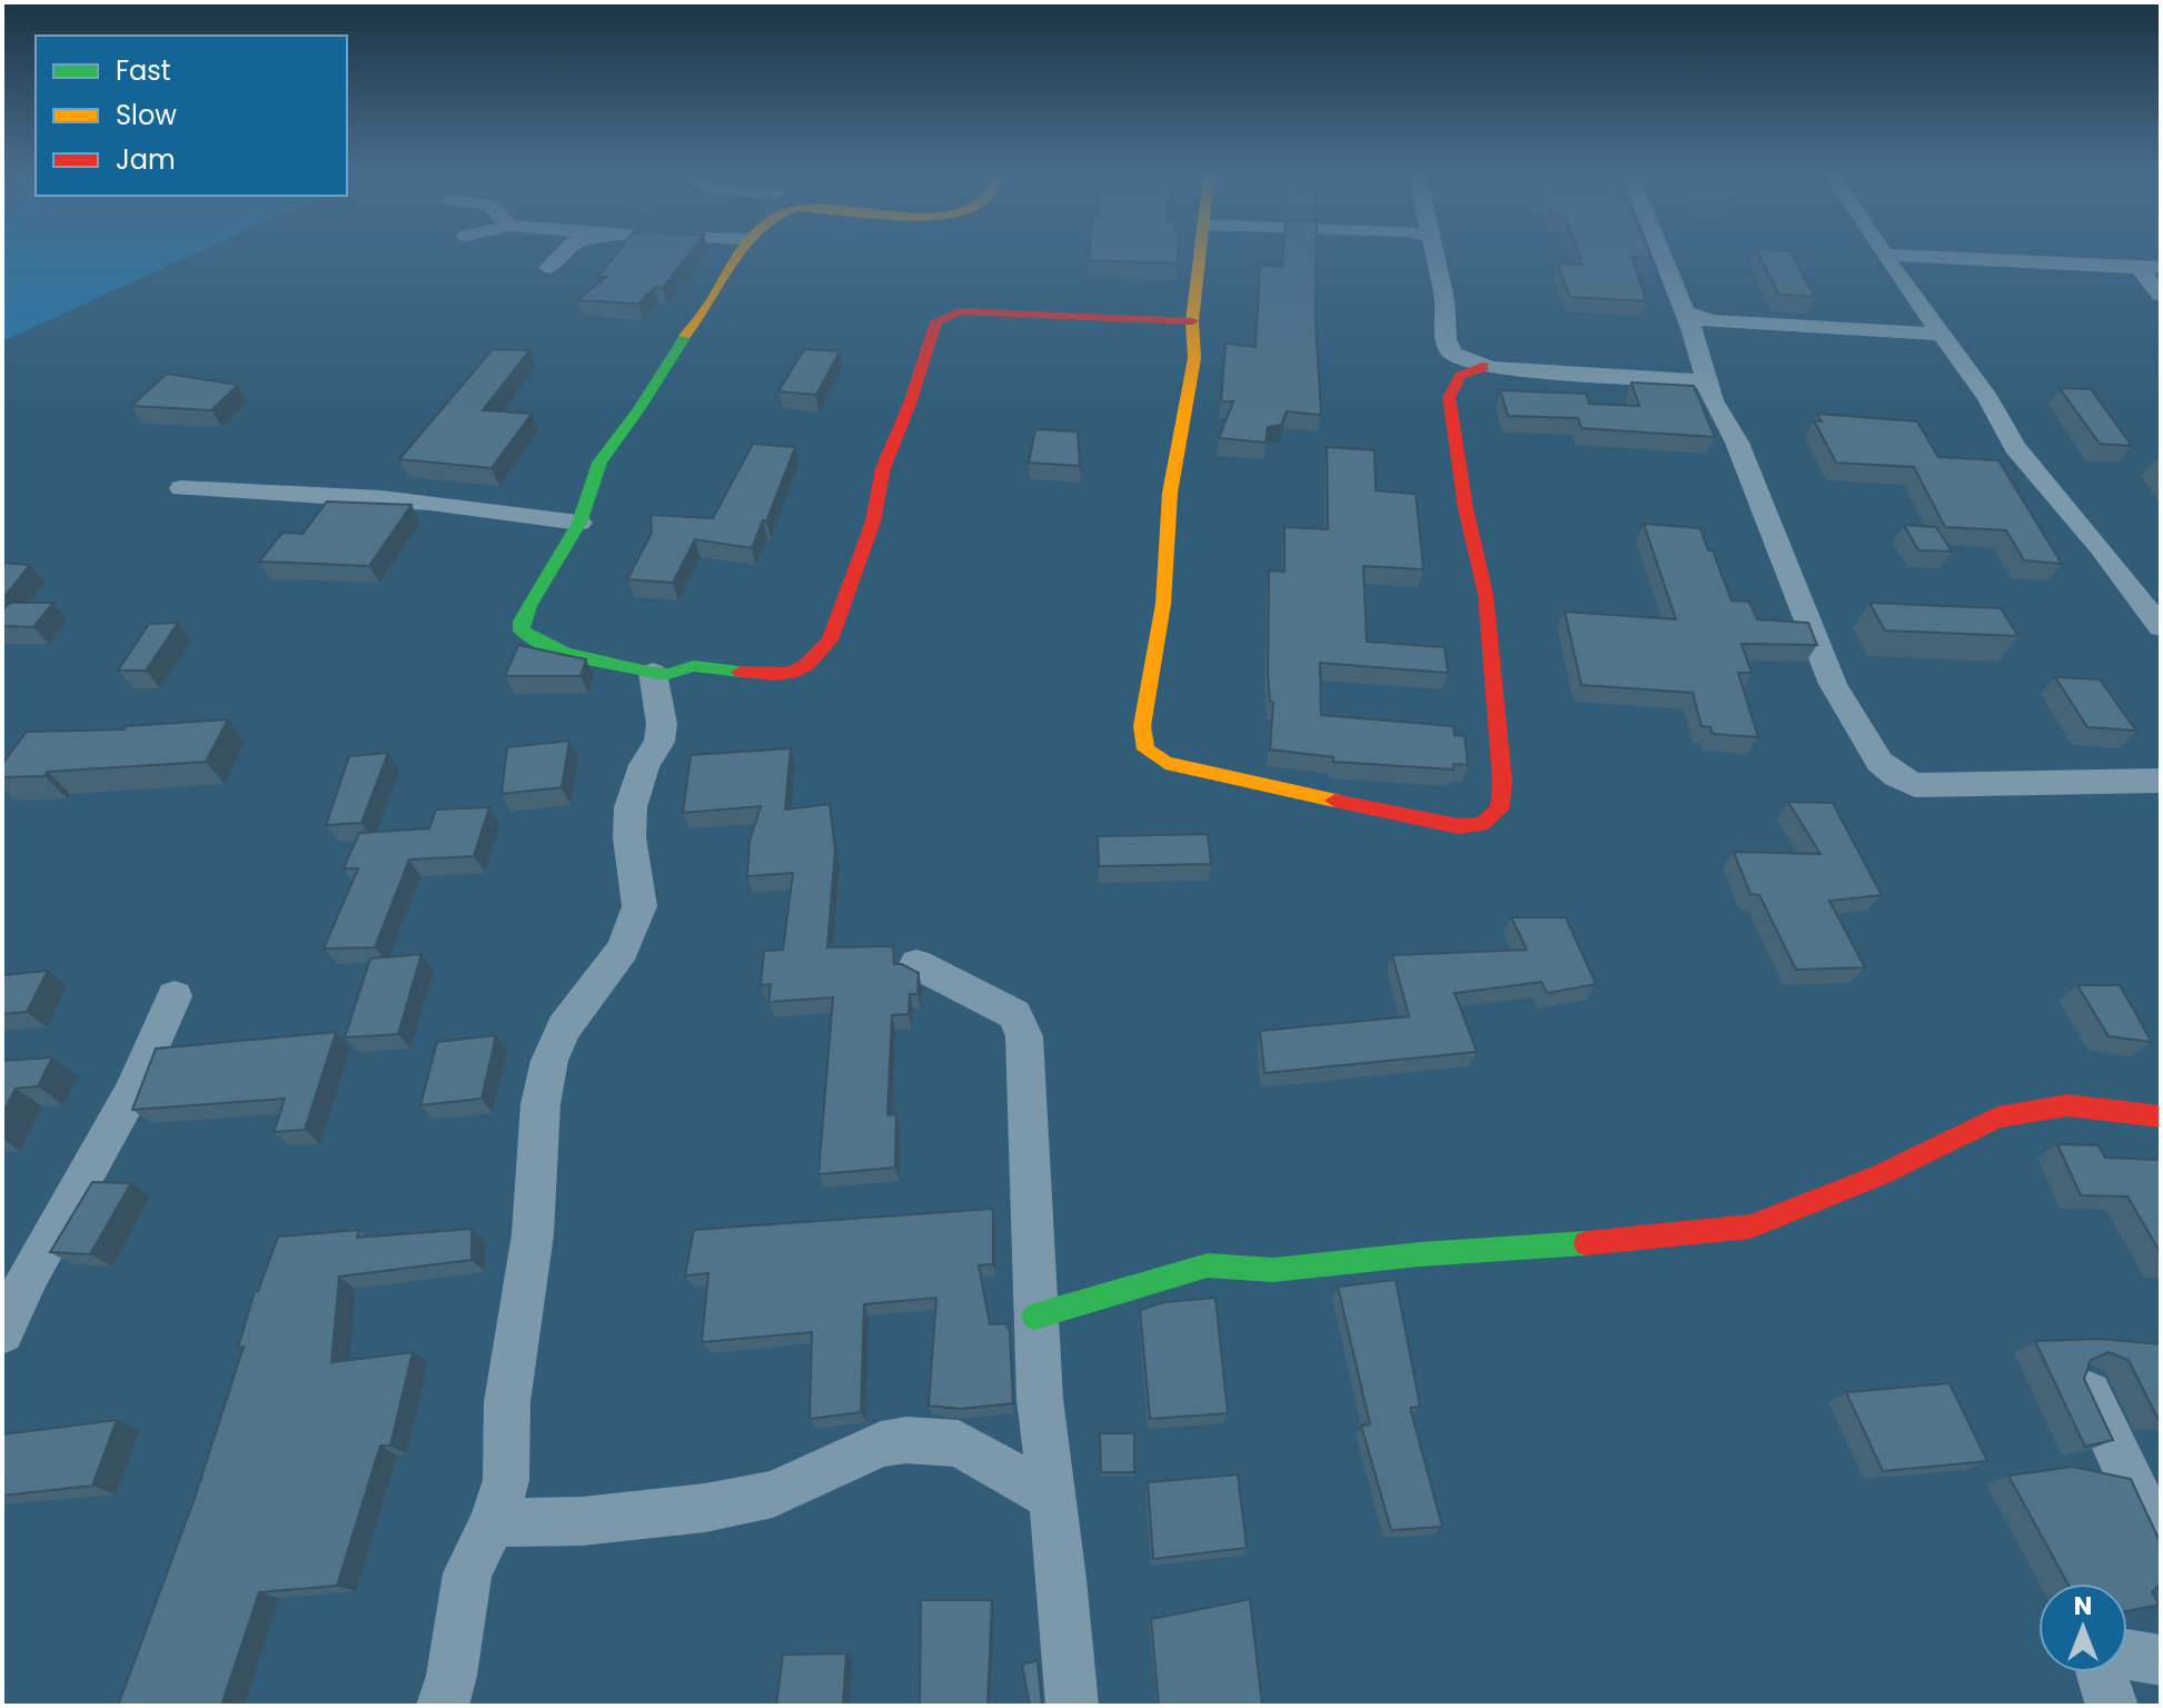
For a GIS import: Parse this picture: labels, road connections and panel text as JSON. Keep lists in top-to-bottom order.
{
  "legend": ["Fast", "Slow", "Jam"],
  "north": "top"
}
